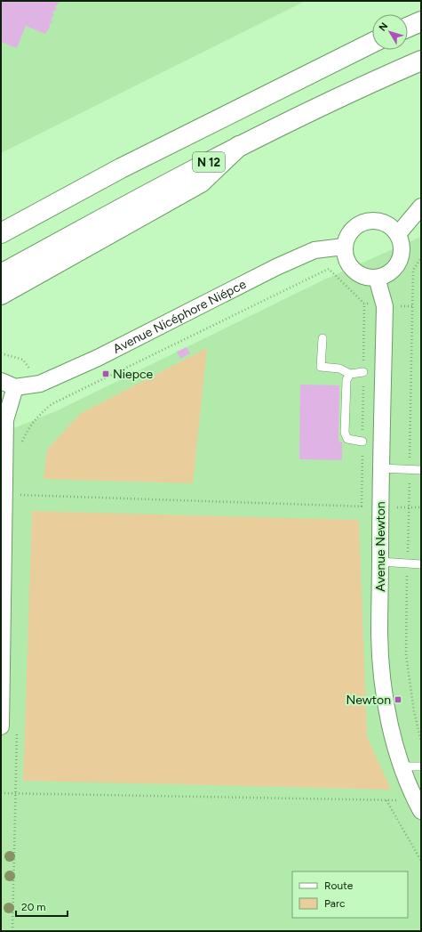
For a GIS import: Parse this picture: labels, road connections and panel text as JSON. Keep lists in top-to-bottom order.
{
  "streets": {
    "highway": ["N 12"],
    "street": ["Avenue Nicéphore Niépce", "Avenue Newton"]
  },
  "crossings": [
    ["Avenue Nicéphore Niépce", "Avenue Newton"]
  ],
  "places": {
    "transit": ["Niepce", "Newton"]
  },
  "legend": ["Route", "Parc"],
  "scale_bar": "20 m",
  "north": "top left"
}
